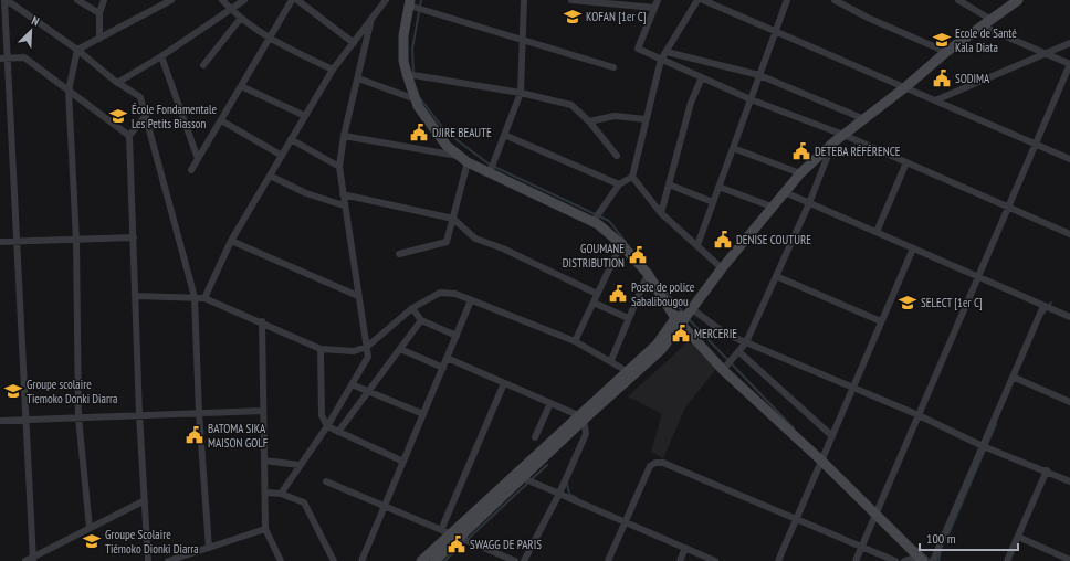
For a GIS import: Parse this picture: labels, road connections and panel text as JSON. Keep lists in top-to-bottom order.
{
  "places": {
    "school or university": [
      "KOFAN [1er C]",
      "Ecole de Santé Kala Diata",
      "École Fondamentale Les Petits Biasson",
      "SELECT [1er C]",
      "Groupe scolaire Tiemoko Donki Diarra",
      "Groupe Scolaire Tiémoko Dionki Diarra"
    ],
    "public building": [
      "SODIMA",
      "DJIRE BEAUTE",
      "DETEBA RÉFÉRENCE",
      "DENISE COUTURE",
      "GOUMANE DISTRIBUTION",
      "Poste de police Sabalibougou",
      "MERCERIE",
      "BATOMA SIKA MAISON GOLF",
      "SWAGG DE PARIS"
    ]
  },
  "scale_bar": "100 m",
  "north": "top right"
}
